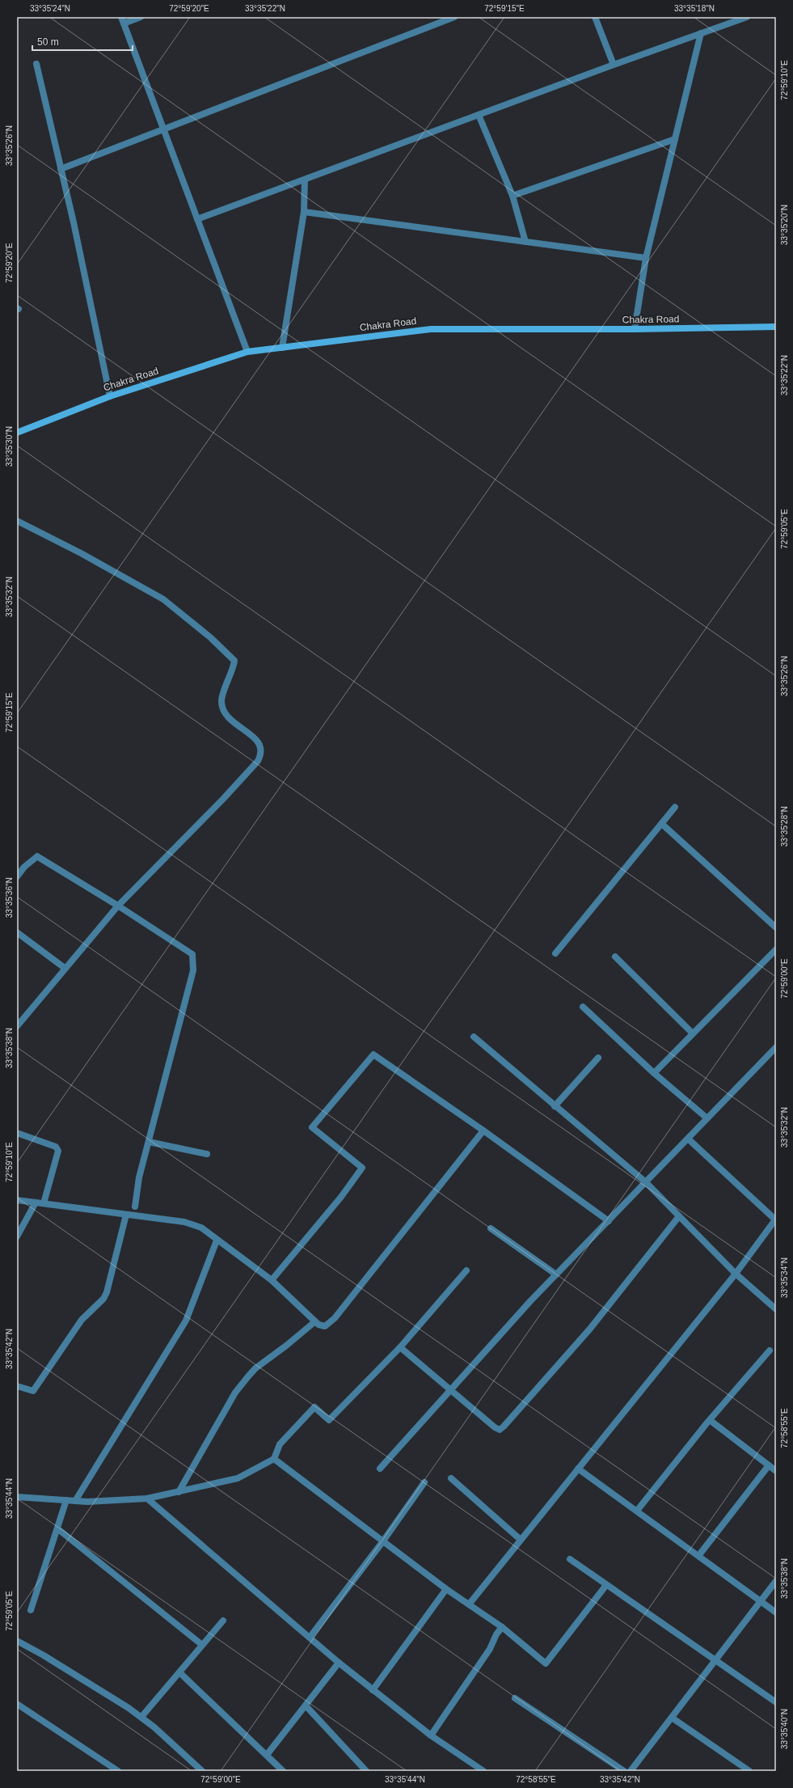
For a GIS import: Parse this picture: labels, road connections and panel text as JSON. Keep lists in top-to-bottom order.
{
  "streets": {
    "main road": ["Chakra Road"]
  },
  "scale_bar": "50 m",
  "coordinates": [
    "33°35'24\"N",
    "72°59'20\"E",
    "33°35'22\"N",
    "72°59'15\"E",
    "33°35'18\"N",
    "72°59'10\"E",
    "33°35'26\"N",
    "33°35'20\"N",
    "33°35'30\"N",
    "72°59'05\"E",
    "33°35'32\"N",
    "33°35'28\"N",
    "33°35'36\"N",
    "72°59'00\"E",
    "33°35'38\"N",
    "33°35'34\"N",
    "33°35'42\"N",
    "72°58'55\"E",
    "33°35'44\"N",
    "33°35'40\"N"
  ]
}
